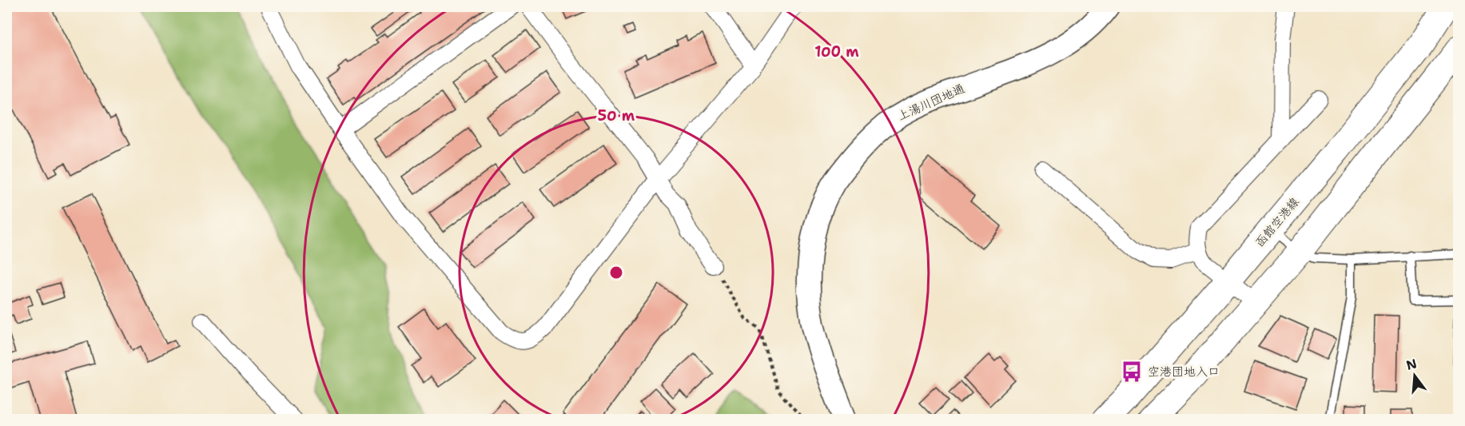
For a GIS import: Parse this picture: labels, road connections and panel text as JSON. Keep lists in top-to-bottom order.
{
  "streets": {
    "main road": ["函館空港線"],
    "street": ["上湯川団地通"]
  },
  "places": {
    "bus stop": ["空港団地入口"]
  },
  "north": "top",
  "rings": ["100 m", "50 m"]
}
